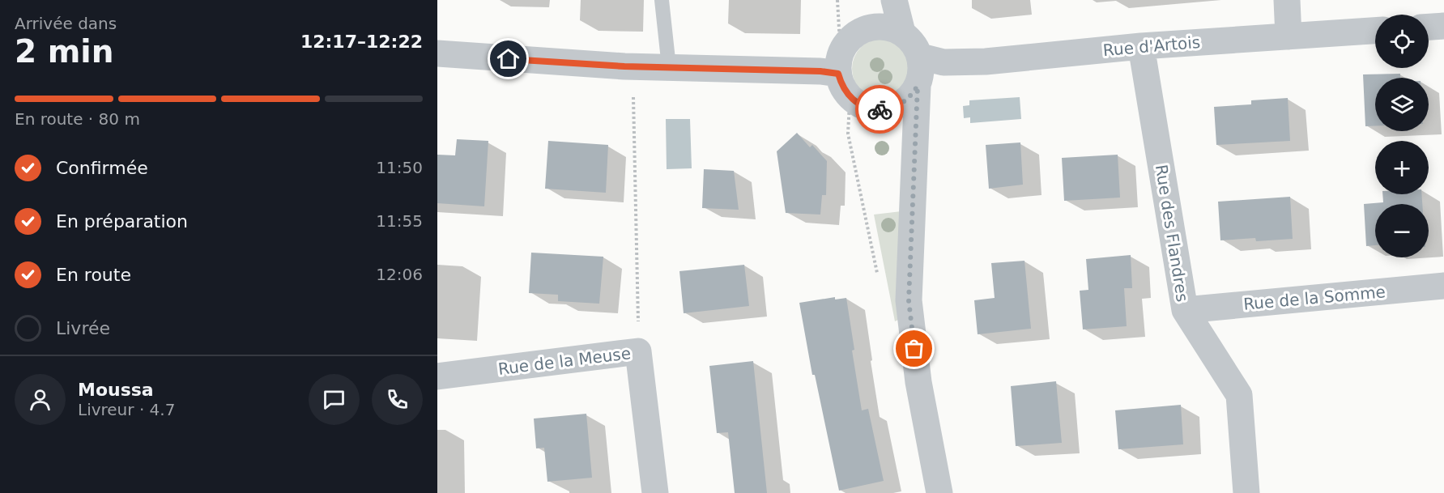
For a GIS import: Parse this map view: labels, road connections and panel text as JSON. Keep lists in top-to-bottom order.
{
  "streets": {
    "street": [
      "Rue d'Artois",
      "Rue des Flandres",
      "Rue de la Somme",
      "Rue de la Meuse"
    ]
  },
  "crossings": [
    ["Rue d'Artois", "Rue des Flandres"],
    ["Rue des Flandres", "Rue de la Somme"]
  ],
  "page": {
    "heading": ["2 min", "Arrivée dans", "12:17–12:22"],
    "panel": ["Moussa", "Livreur · 4.7"],
    "map_buttons": ["+", "−"],
    "bar": "En route · 80 m",
    "list": [
      ["Confirmée", "11:50"],
      ["En préparation", "11:55"],
      ["En route", "12:06"],
      "Livrée"
    ]
  }
}
